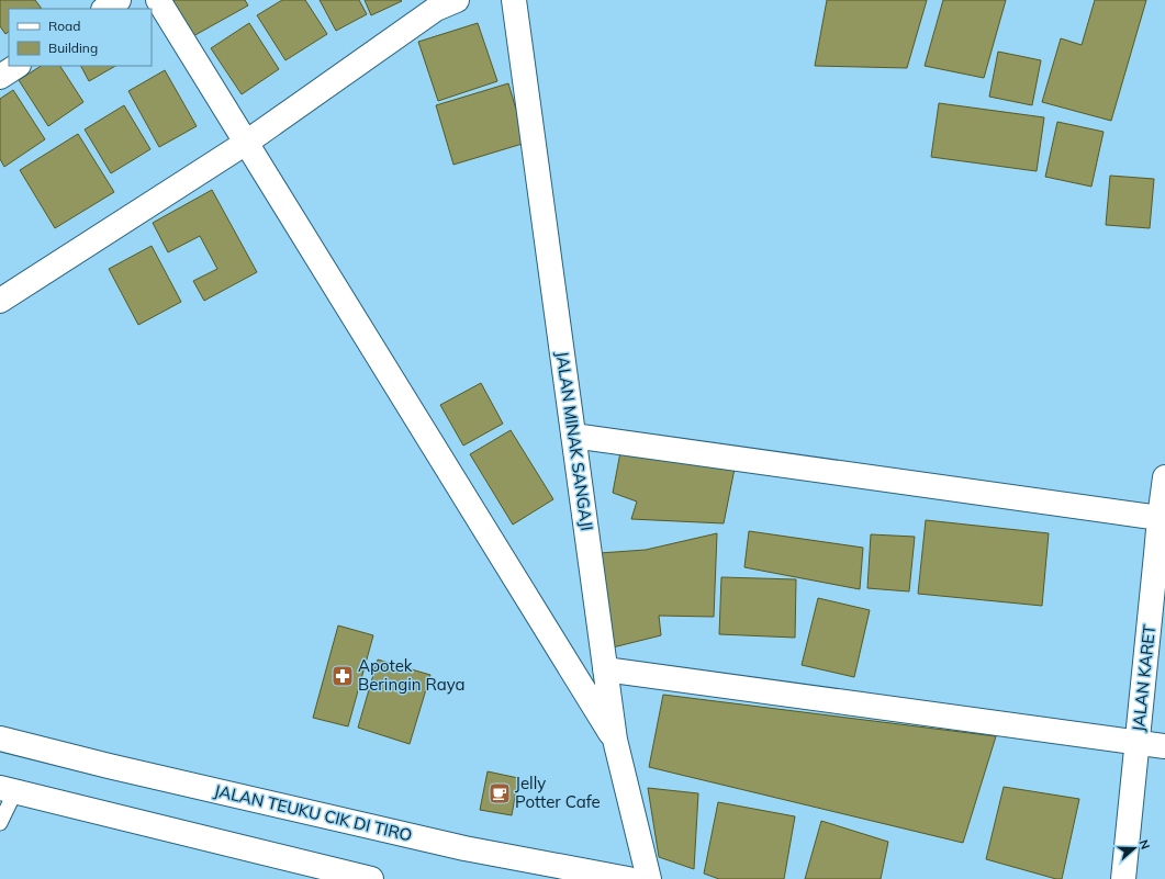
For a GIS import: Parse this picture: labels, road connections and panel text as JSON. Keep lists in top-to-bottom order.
{
  "streets": {
    "street": ["JALAN MINAK SANGAJI", "JALAN KARET", "JALAN TEUKU CIK DI TIRO"]
  },
  "places": {
    "pharmacy": ["Apotek Beringin Raya"],
    "cafe": ["Jelly Potter Cafe"]
  },
  "legend": ["Road", "Building"],
  "north": "right"
}
